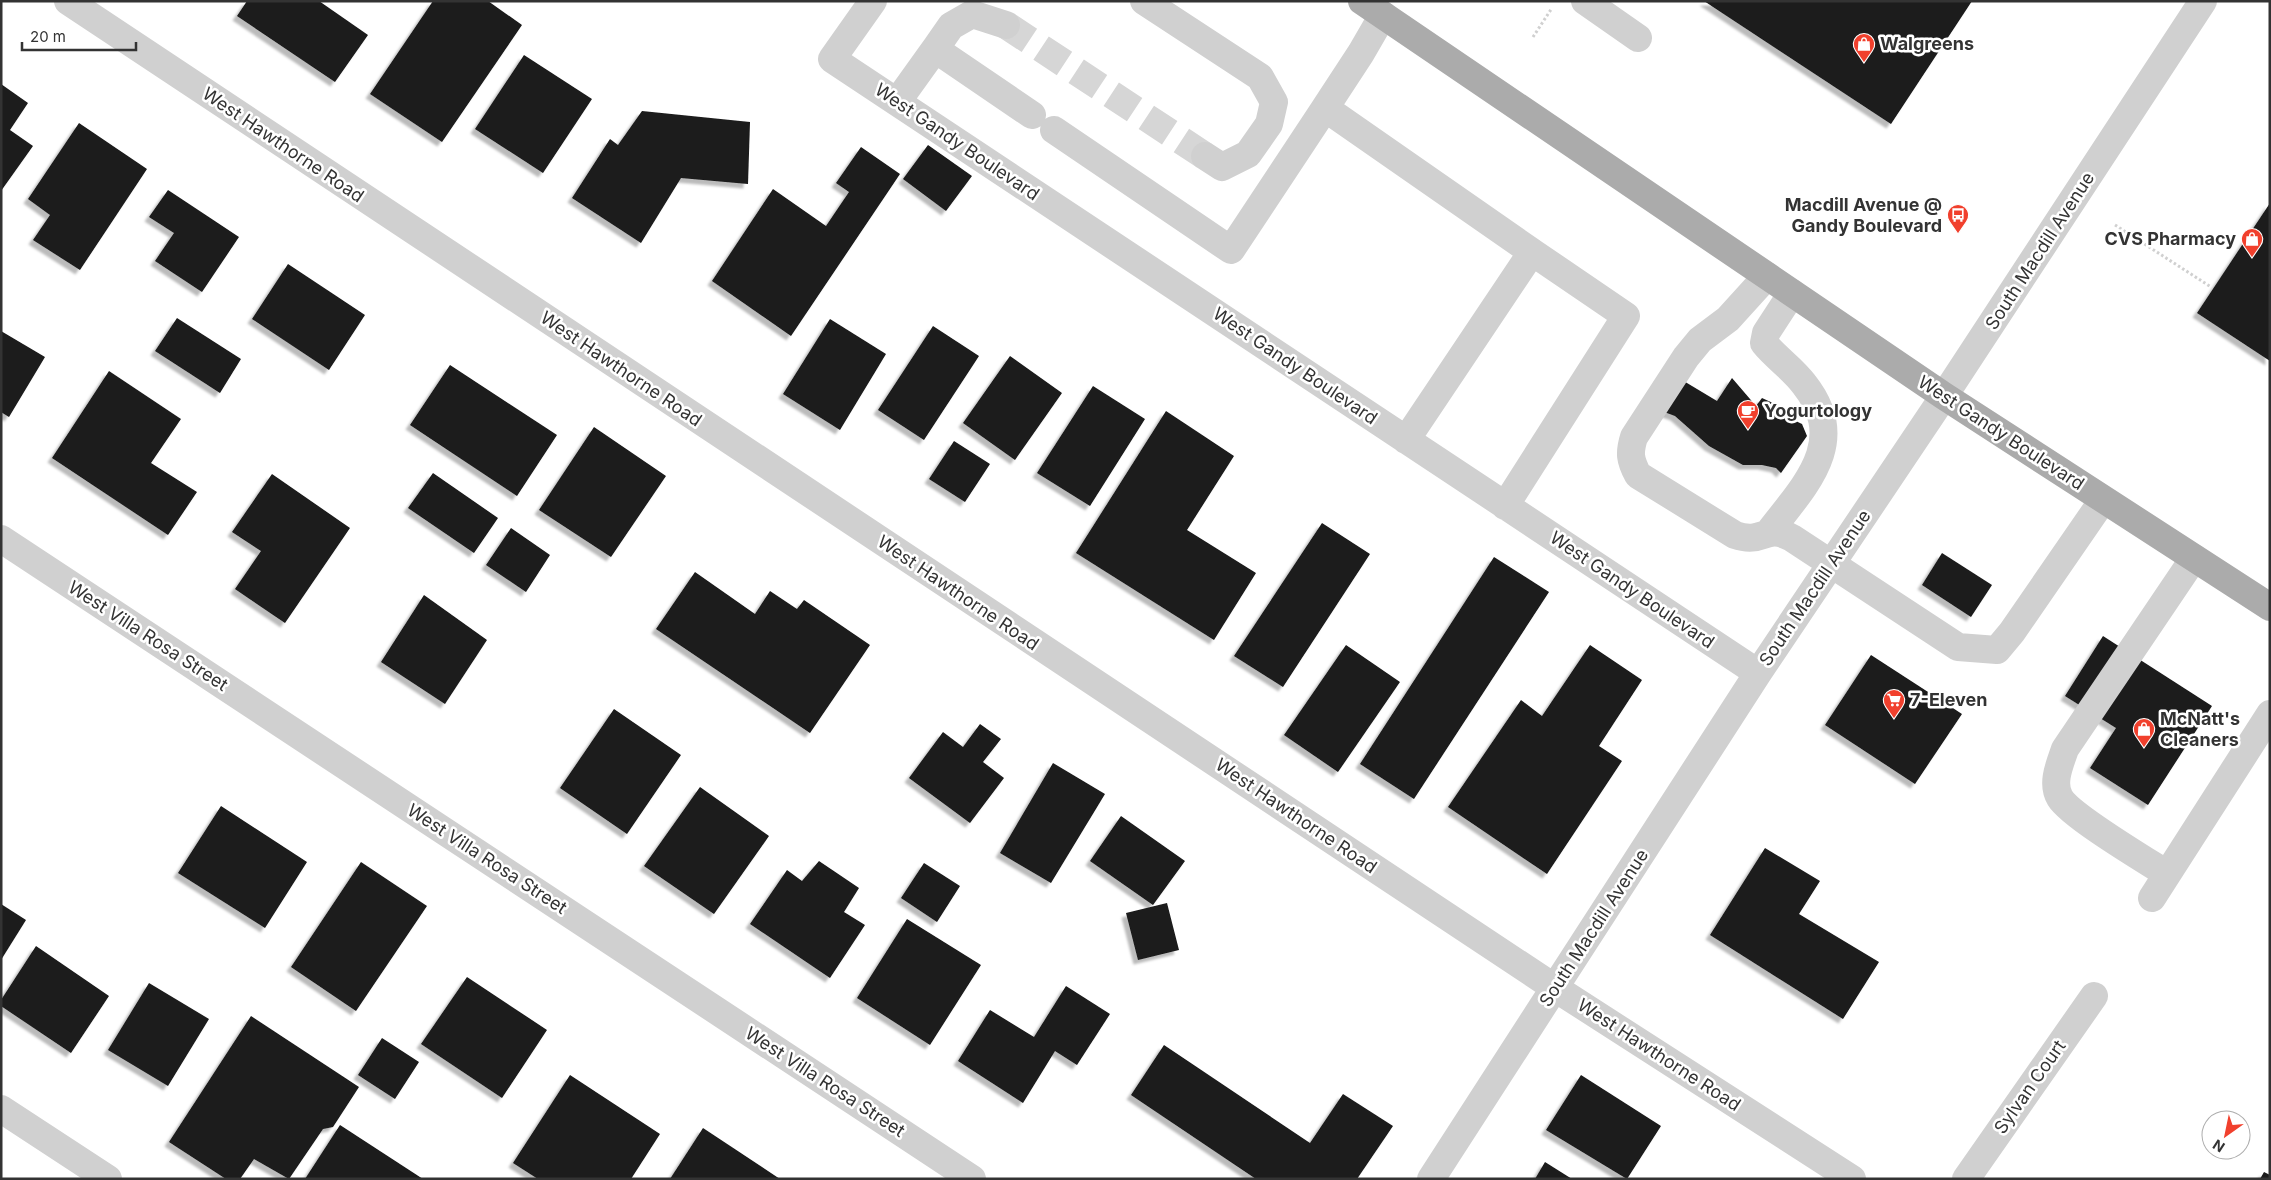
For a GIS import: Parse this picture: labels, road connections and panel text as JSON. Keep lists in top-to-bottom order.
{
  "streets": {
    "main road": ["West Gandy Boulevard"],
    "street": [
      "West Hawthorne Road",
      "South Macdill Avenue",
      "West Villa Rosa Street",
      "Sylvan Court"
    ]
  },
  "crossings": [
    ["West Gandy Boulevard", "South Macdill Avenue"],
    ["West Hawthorne Road", "South Macdill Avenue"]
  ],
  "places": {
    "shop": ["Walgreens", "CVS Pharmacy", "McNatt's Cleaners"],
    "bus stop": ["Macdill Avenue @ Gandy Boulevard"],
    "cafe": ["Yogurtology"],
    "supermarket": ["7-Eleven"]
  },
  "scale_bar": "20 m",
  "north": "bottom left"
}
